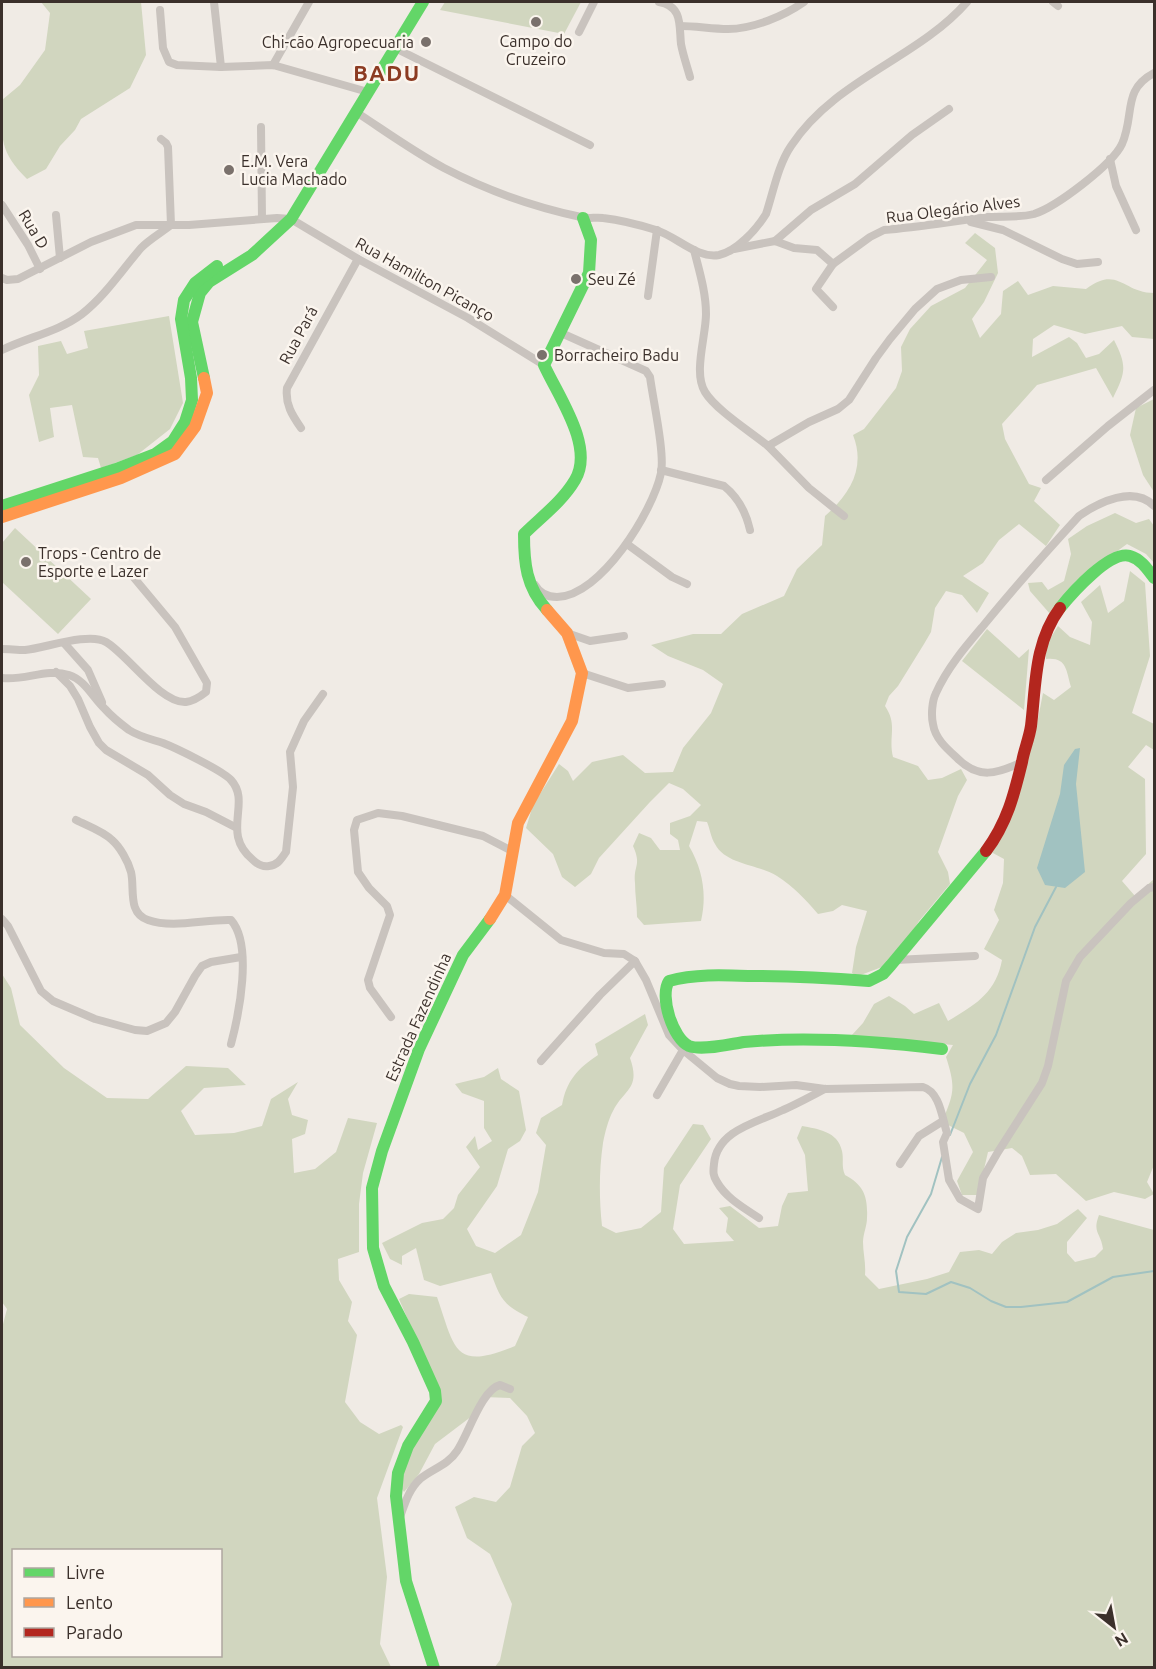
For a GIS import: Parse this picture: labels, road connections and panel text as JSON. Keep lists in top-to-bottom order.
{
  "streets": {
    "street": [
      "Rua Olegário Alves",
      "Rua D",
      "Rua Hamilton Picanço",
      "Rua Pará",
      "Estrada Fazendinha"
    ]
  },
  "crossings": [
    ["Rua Hamilton Picanço", "Rua Pará"]
  ],
  "districts": ["BADU"],
  "places": [
    "Campo do Cruzeiro",
    "Chi-cão Agropecuaria",
    "E.M. Vera Lucia Machado",
    "Seu Zé",
    "Borracheiro Badu",
    "Trops - Centro de Esporte e Lazer"
  ],
  "legend": ["Livre", "Lento", "Parado"],
  "north": "bottom right"
}
